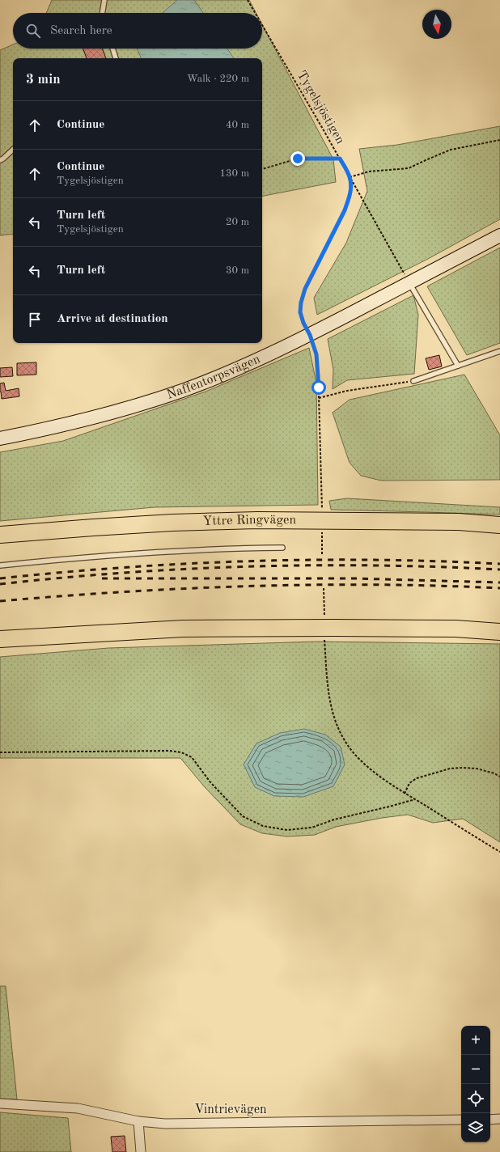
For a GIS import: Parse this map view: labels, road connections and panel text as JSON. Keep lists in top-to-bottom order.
{
  "streets": {
    "highway": ["Yttre Ringvägen"],
    "street": ["Naffentorpsvägen", "Vintrievägen"],
    "path": ["Tygelsjöstigen"]
  },
  "crossings": [
    ["Tygelsjöstigen", "Naffentorpsvägen"]
  ],
  "north": "bottom",
  "page": {
    "search": "Search here",
    "heading": ["3 min", "Walk · 220 m"],
    "list": [
      ["Continue", "40 m"],
      ["Continue", "Tygelsjöstigen", "130 m"],
      ["Turn left", "Tygelsjöstigen", "20 m"],
      ["Turn left", "30 m"],
      "Arrive at destination"
    ],
    "map_buttons": ["+", "−"]
  }
}
